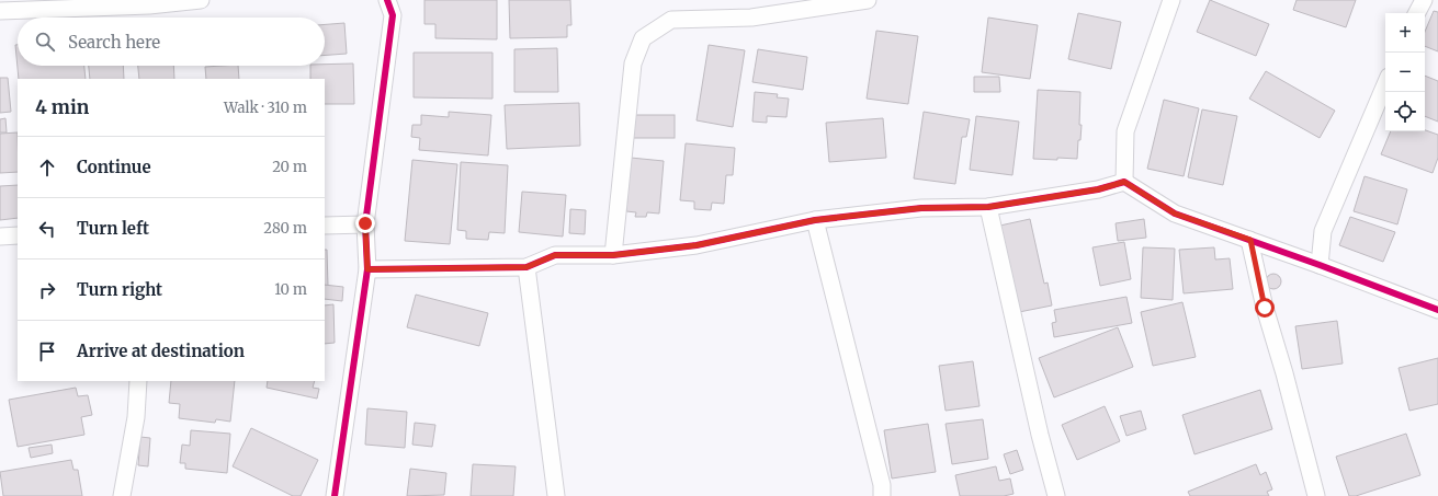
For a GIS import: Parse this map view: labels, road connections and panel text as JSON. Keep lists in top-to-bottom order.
{
  "page": {
    "map_buttons": ["+", "−"],
    "search": "Search here",
    "heading": ["4 min", "Walk · 310 m"],
    "list": [
      ["Continue", "20 m"],
      ["Turn left", "280 m"],
      ["Turn right", "10 m"],
      "Arrive at destination"
    ]
  }
}
